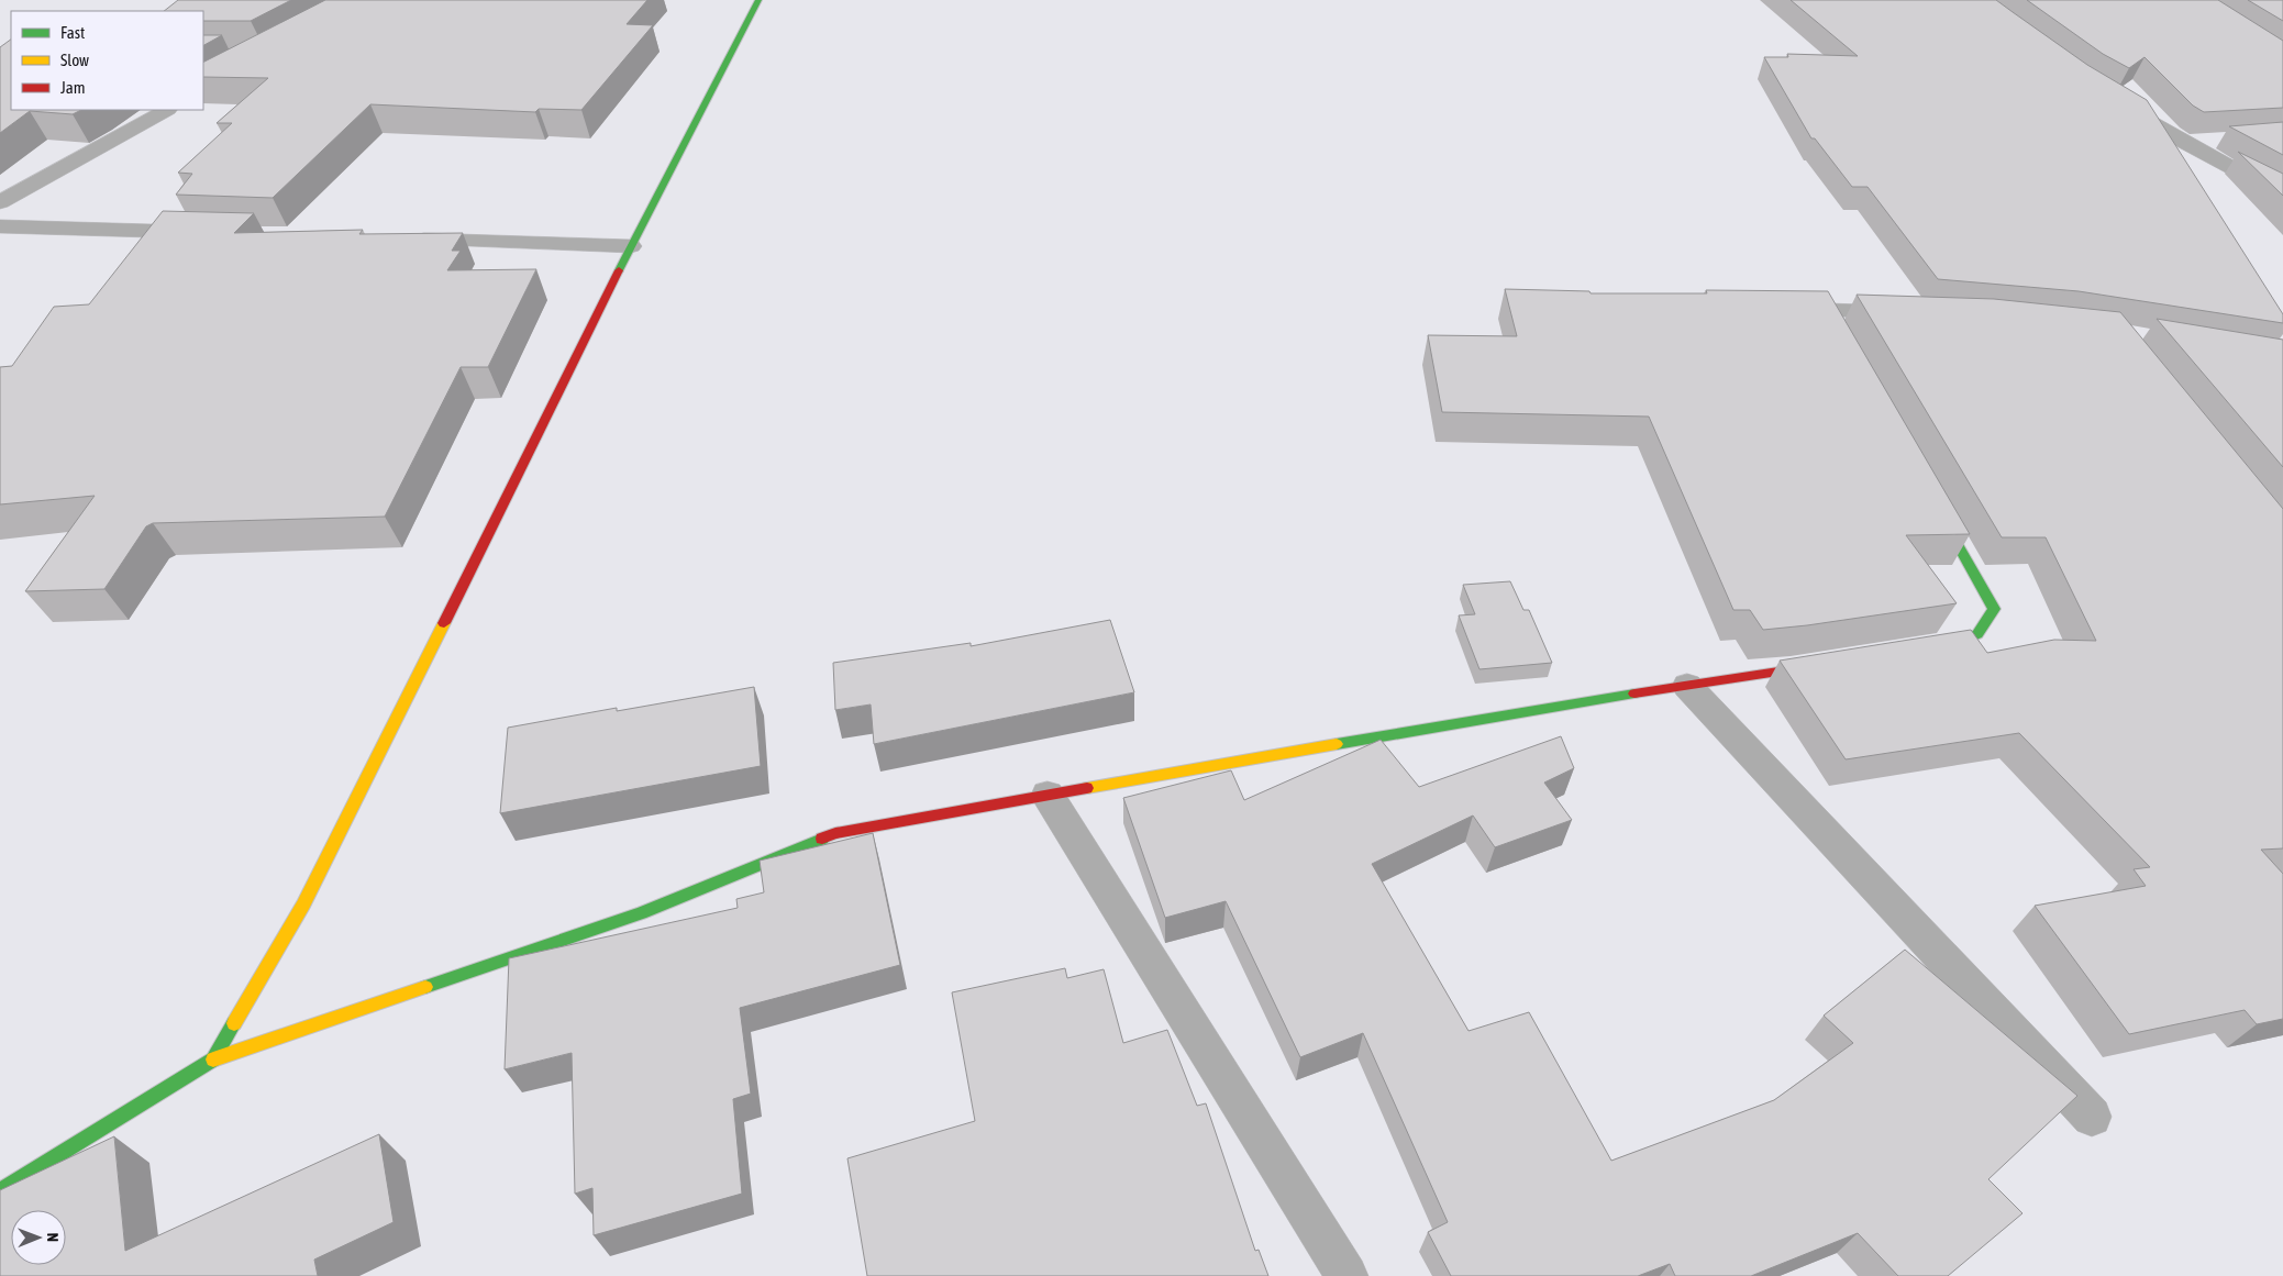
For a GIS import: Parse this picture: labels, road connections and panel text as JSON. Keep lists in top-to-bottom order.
{
  "legend": ["Fast", "Slow", "Jam"],
  "north": "right"
}
